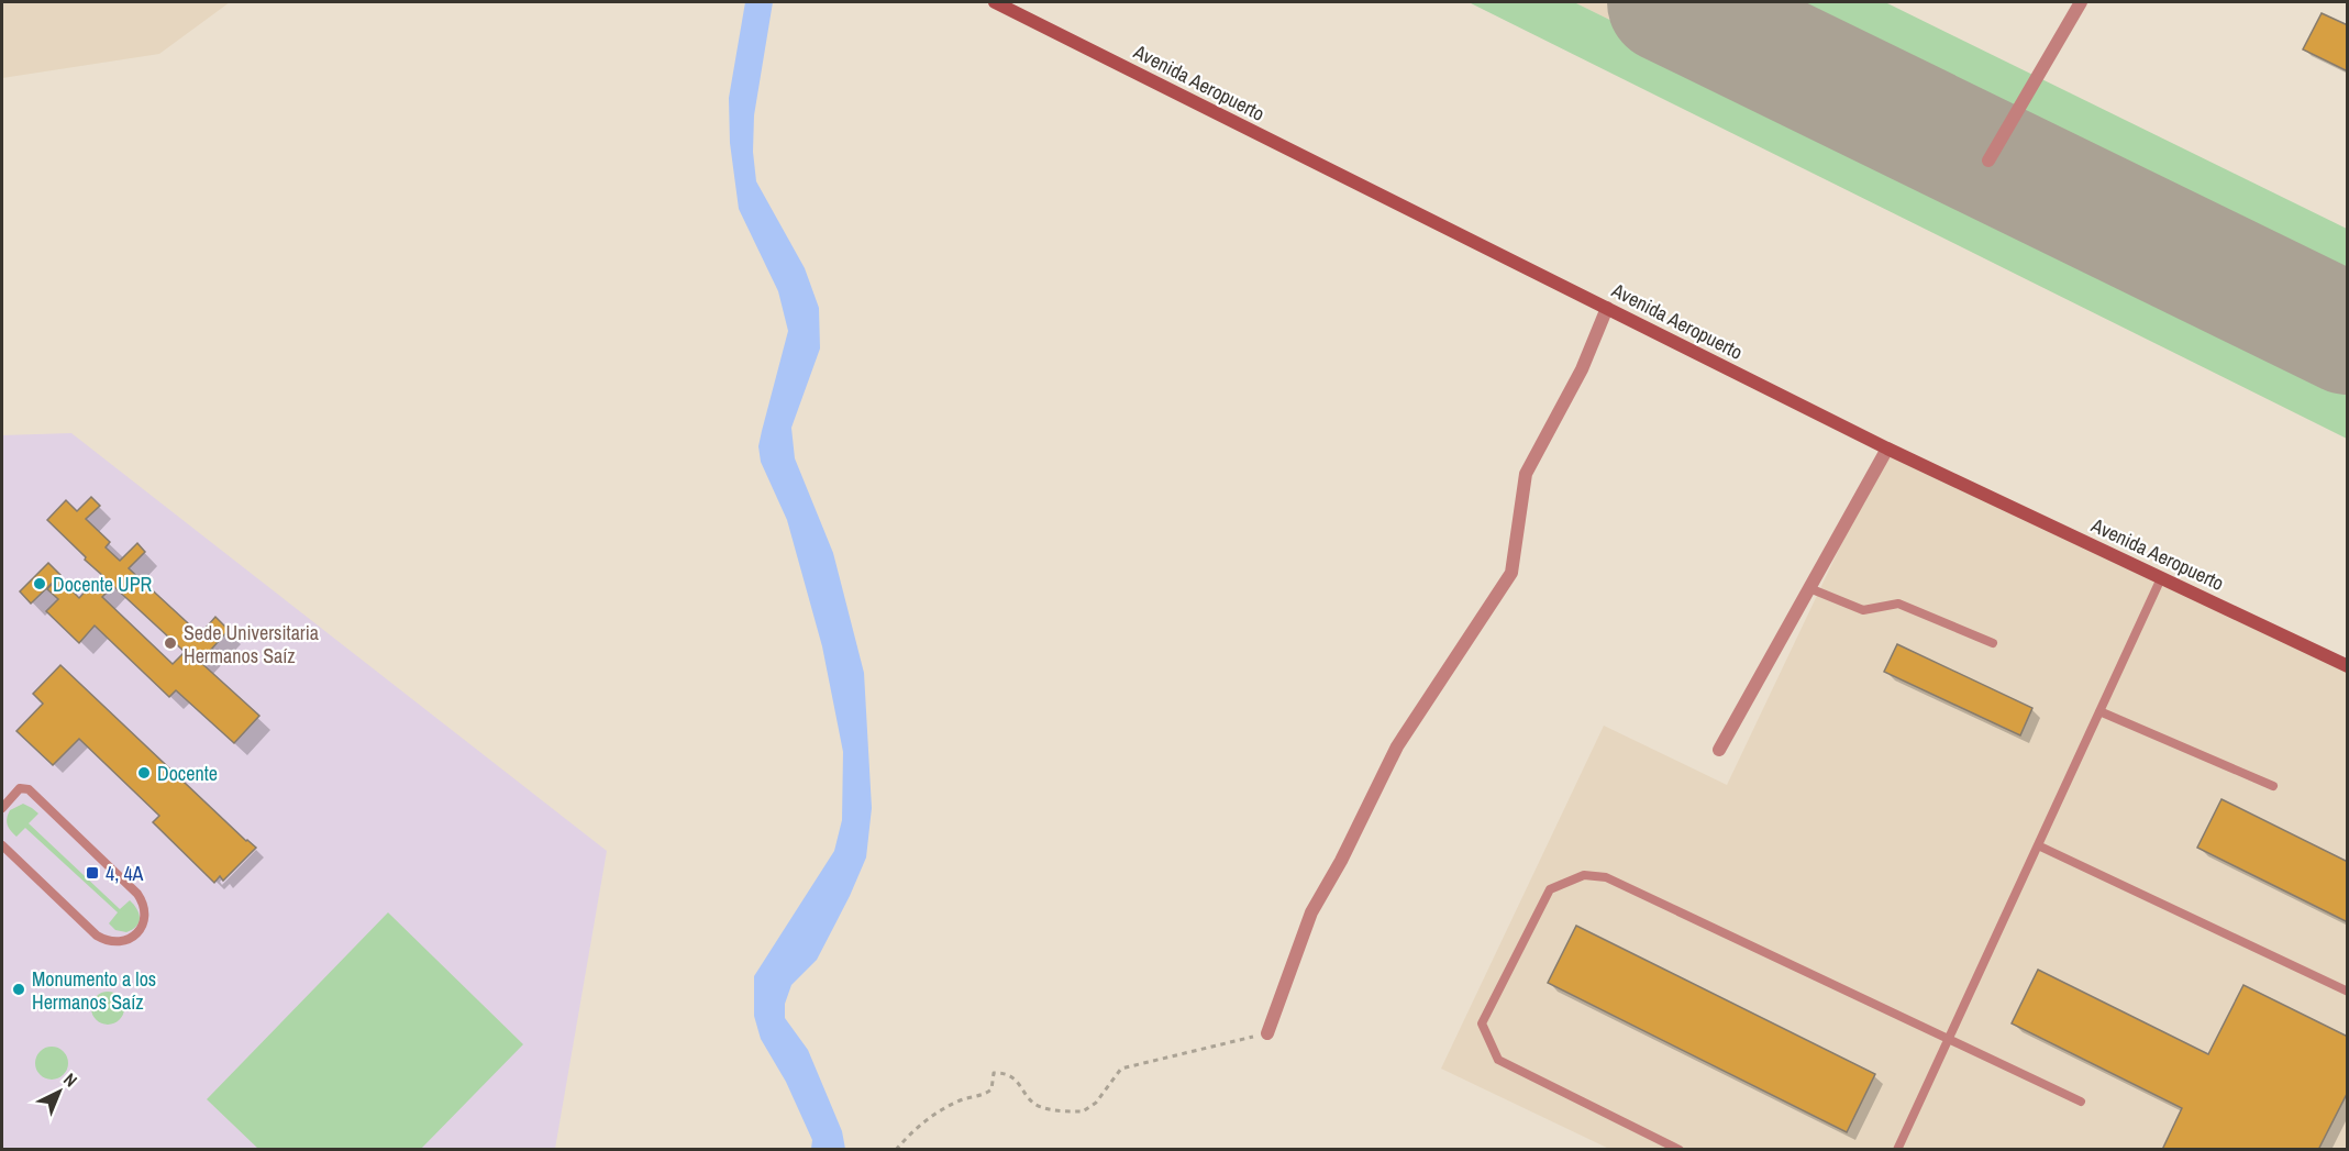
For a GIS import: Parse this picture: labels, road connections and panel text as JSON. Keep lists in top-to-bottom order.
{
  "streets": {
    "street": ["Avenida Aeropuerto"]
  },
  "places": {
    "other": [
      "Docente UPR",
      "Sede Universitaria Hermanos Saíz",
      "Docente",
      "Monumento a los Hermanos Saíz"
    ],
    "transit": ["4, 4A"]
  },
  "north": "top right"
}
